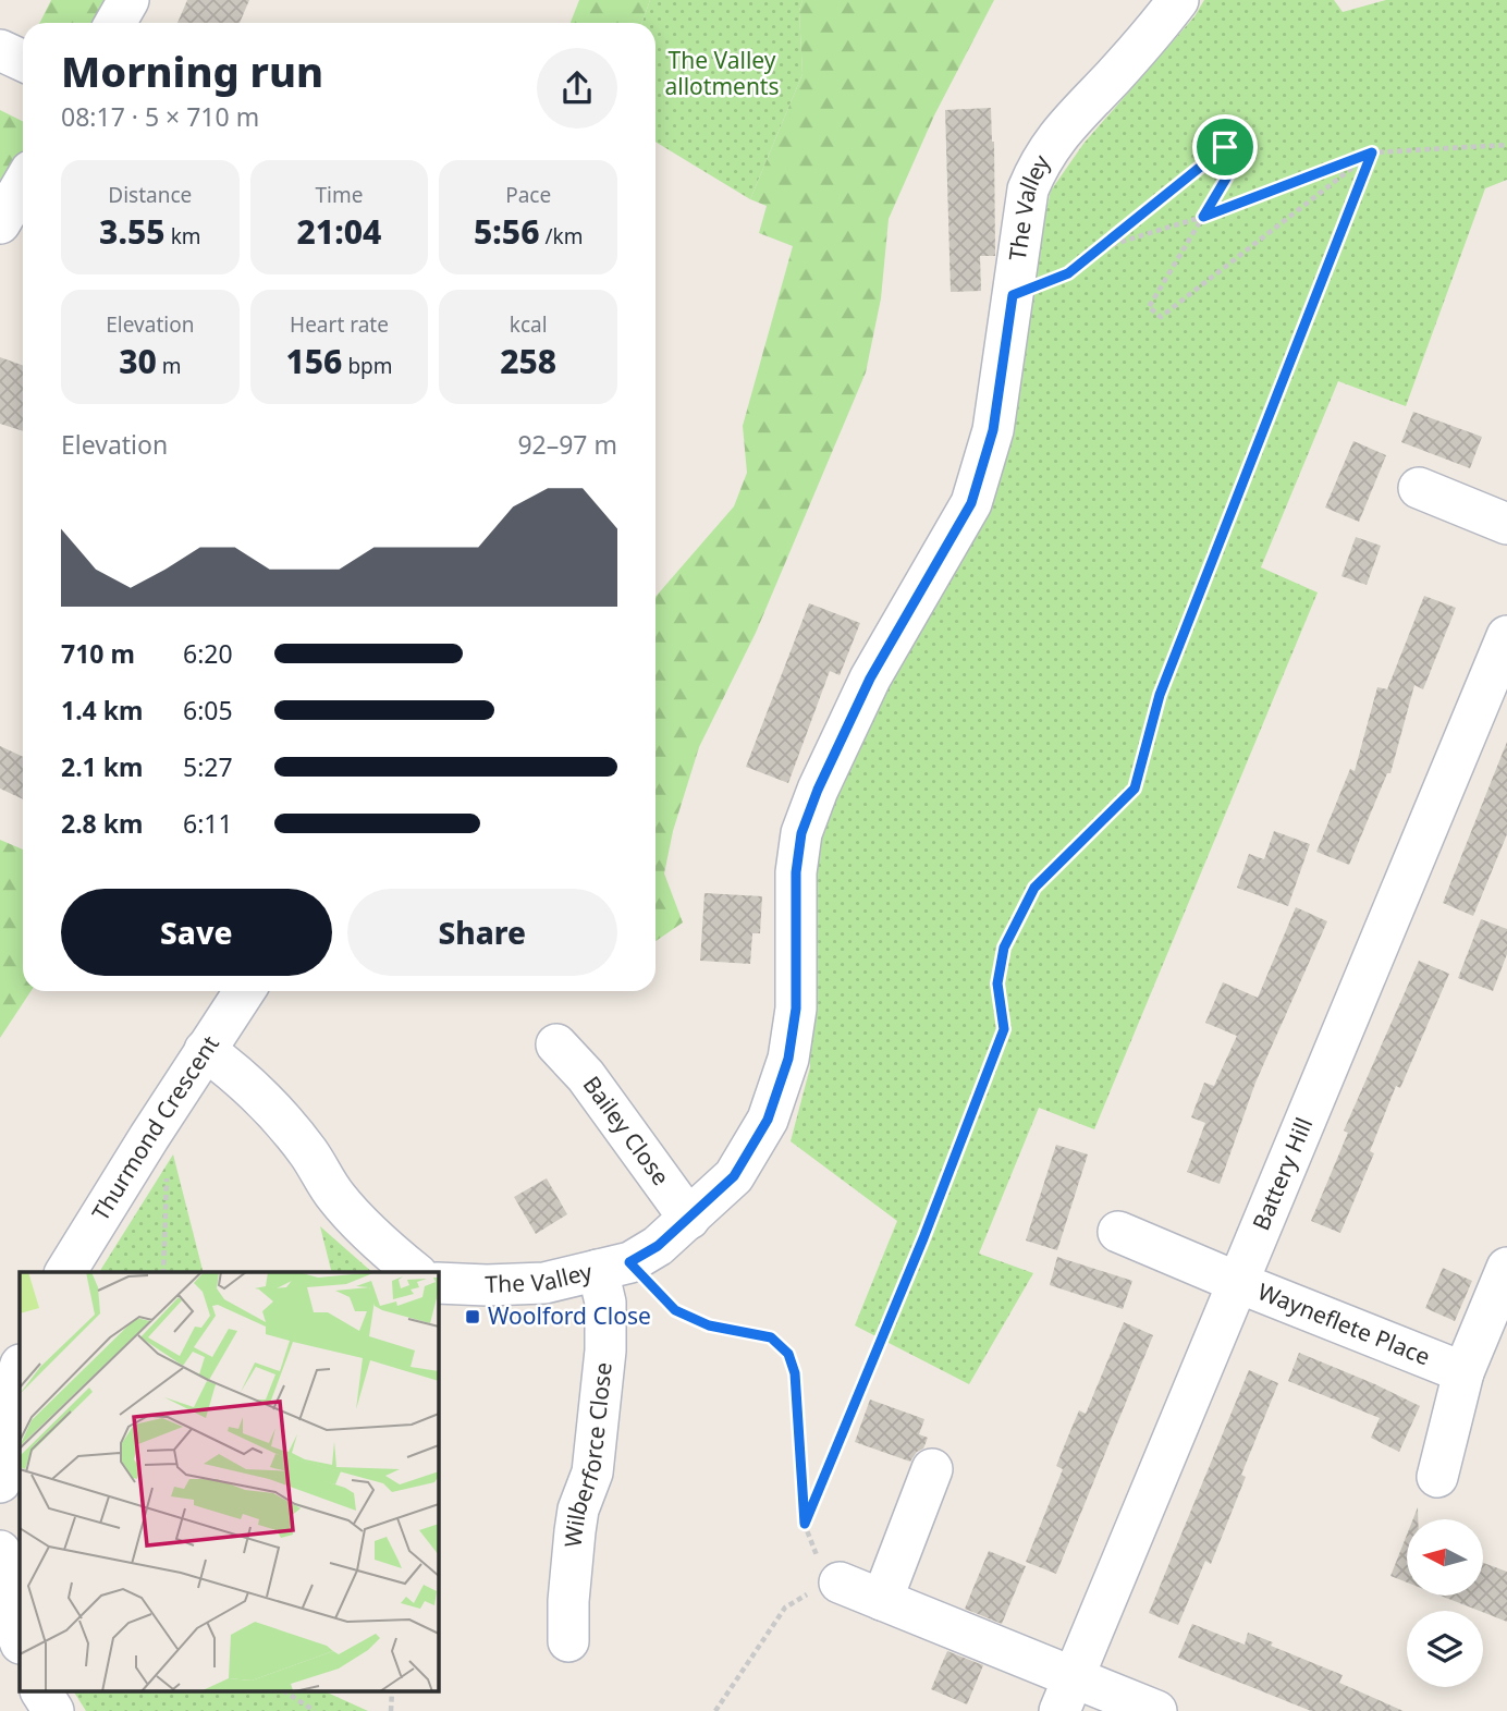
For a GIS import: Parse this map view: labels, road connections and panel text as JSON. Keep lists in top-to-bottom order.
{
  "streets": {
    "street": [
      "The Valley",
      "Thurmond Crescent",
      "Bailey Close",
      "Battery Hill",
      "Wayneflete Place",
      "Wilberforce Close"
    ]
  },
  "crossings": [
    ["The Valley", "Bailey Close"],
    ["The Valley", "Wilberforce Close"],
    ["Battery Hill", "Wayneflete Place"]
  ],
  "parks": ["The Valley allotments"],
  "places": {
    "transit": ["Woolford Close"]
  },
  "north": "left",
  "page": {
    "heading": ["Morning run", "08:17 · 5 × 710 m"],
    "stats": [
      ["Distance", "3.55 km"],
      ["Time", "21:04"],
      ["Pace", "5:56 /km"],
      ["Elevation", "30 m"],
      ["Heart rate", "156 bpm"],
      ["kcal", "258"]
    ],
    "chart": ["Elevation", "92–97 m"],
    "list": [
      {
        "name": "710 m",
        "note": "6:20"
      },
      {
        "name": "1.4 km",
        "note": "6:05"
      },
      {
        "name": "2.1 km",
        "note": "5:27"
      },
      {
        "name": "2.8 km",
        "note": "6:11"
      }
    ],
    "buttons": ["Save", "Share"]
  }
}
